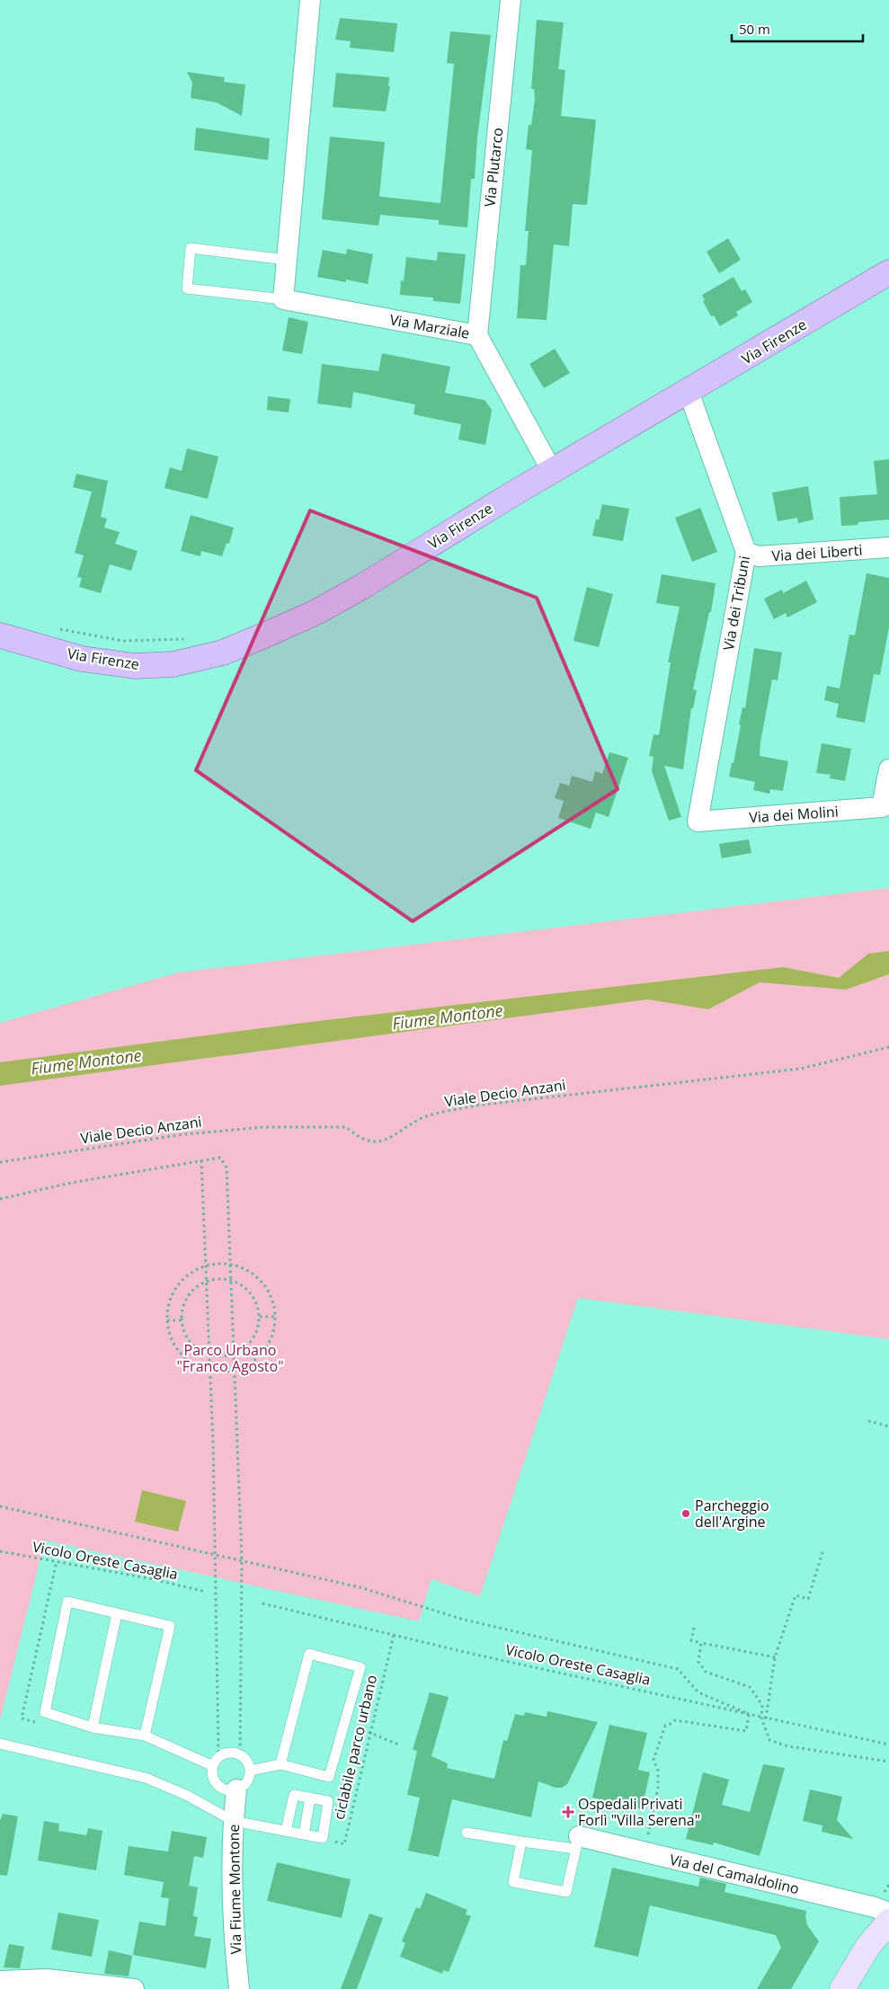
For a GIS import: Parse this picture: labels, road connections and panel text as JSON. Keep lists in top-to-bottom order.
{
  "streets": {
    "main road": ["Via Firenze"],
    "street": [
      "Via Plutarco",
      "Via Marziale",
      "Via dei Liberti",
      "Via dei Tribuni",
      "Via dei Molini",
      "Via del Camaldolino",
      "Via Fiume Montone"
    ],
    "path": ["Viale Decio Anzani", "Vicolo Oreste Casaglia", "ciclabile parco urbano"]
  },
  "crossings": [
    ["Via Plutarco", "Via Marziale"],
    ["Via Marziale", "Via Firenze"],
    ["Via Firenze", "Via dei Tribuni"],
    ["Via dei Liberti", "Via dei Tribuni"],
    ["Via dei Tribuni", "Via dei Molini"],
    ["Vicolo Oreste Casaglia", "ciclabile parco urbano"]
  ],
  "water": ["Fiume Montone"],
  "parks": ["Parco Urbano \"Franco Agosto\""],
  "places": {
    "other": ["Parcheggio dell'Argine"],
    "health": ["Ospedali Privati Forlì \"Villa Serena\""]
  },
  "scale_bar": "50 m"
}
